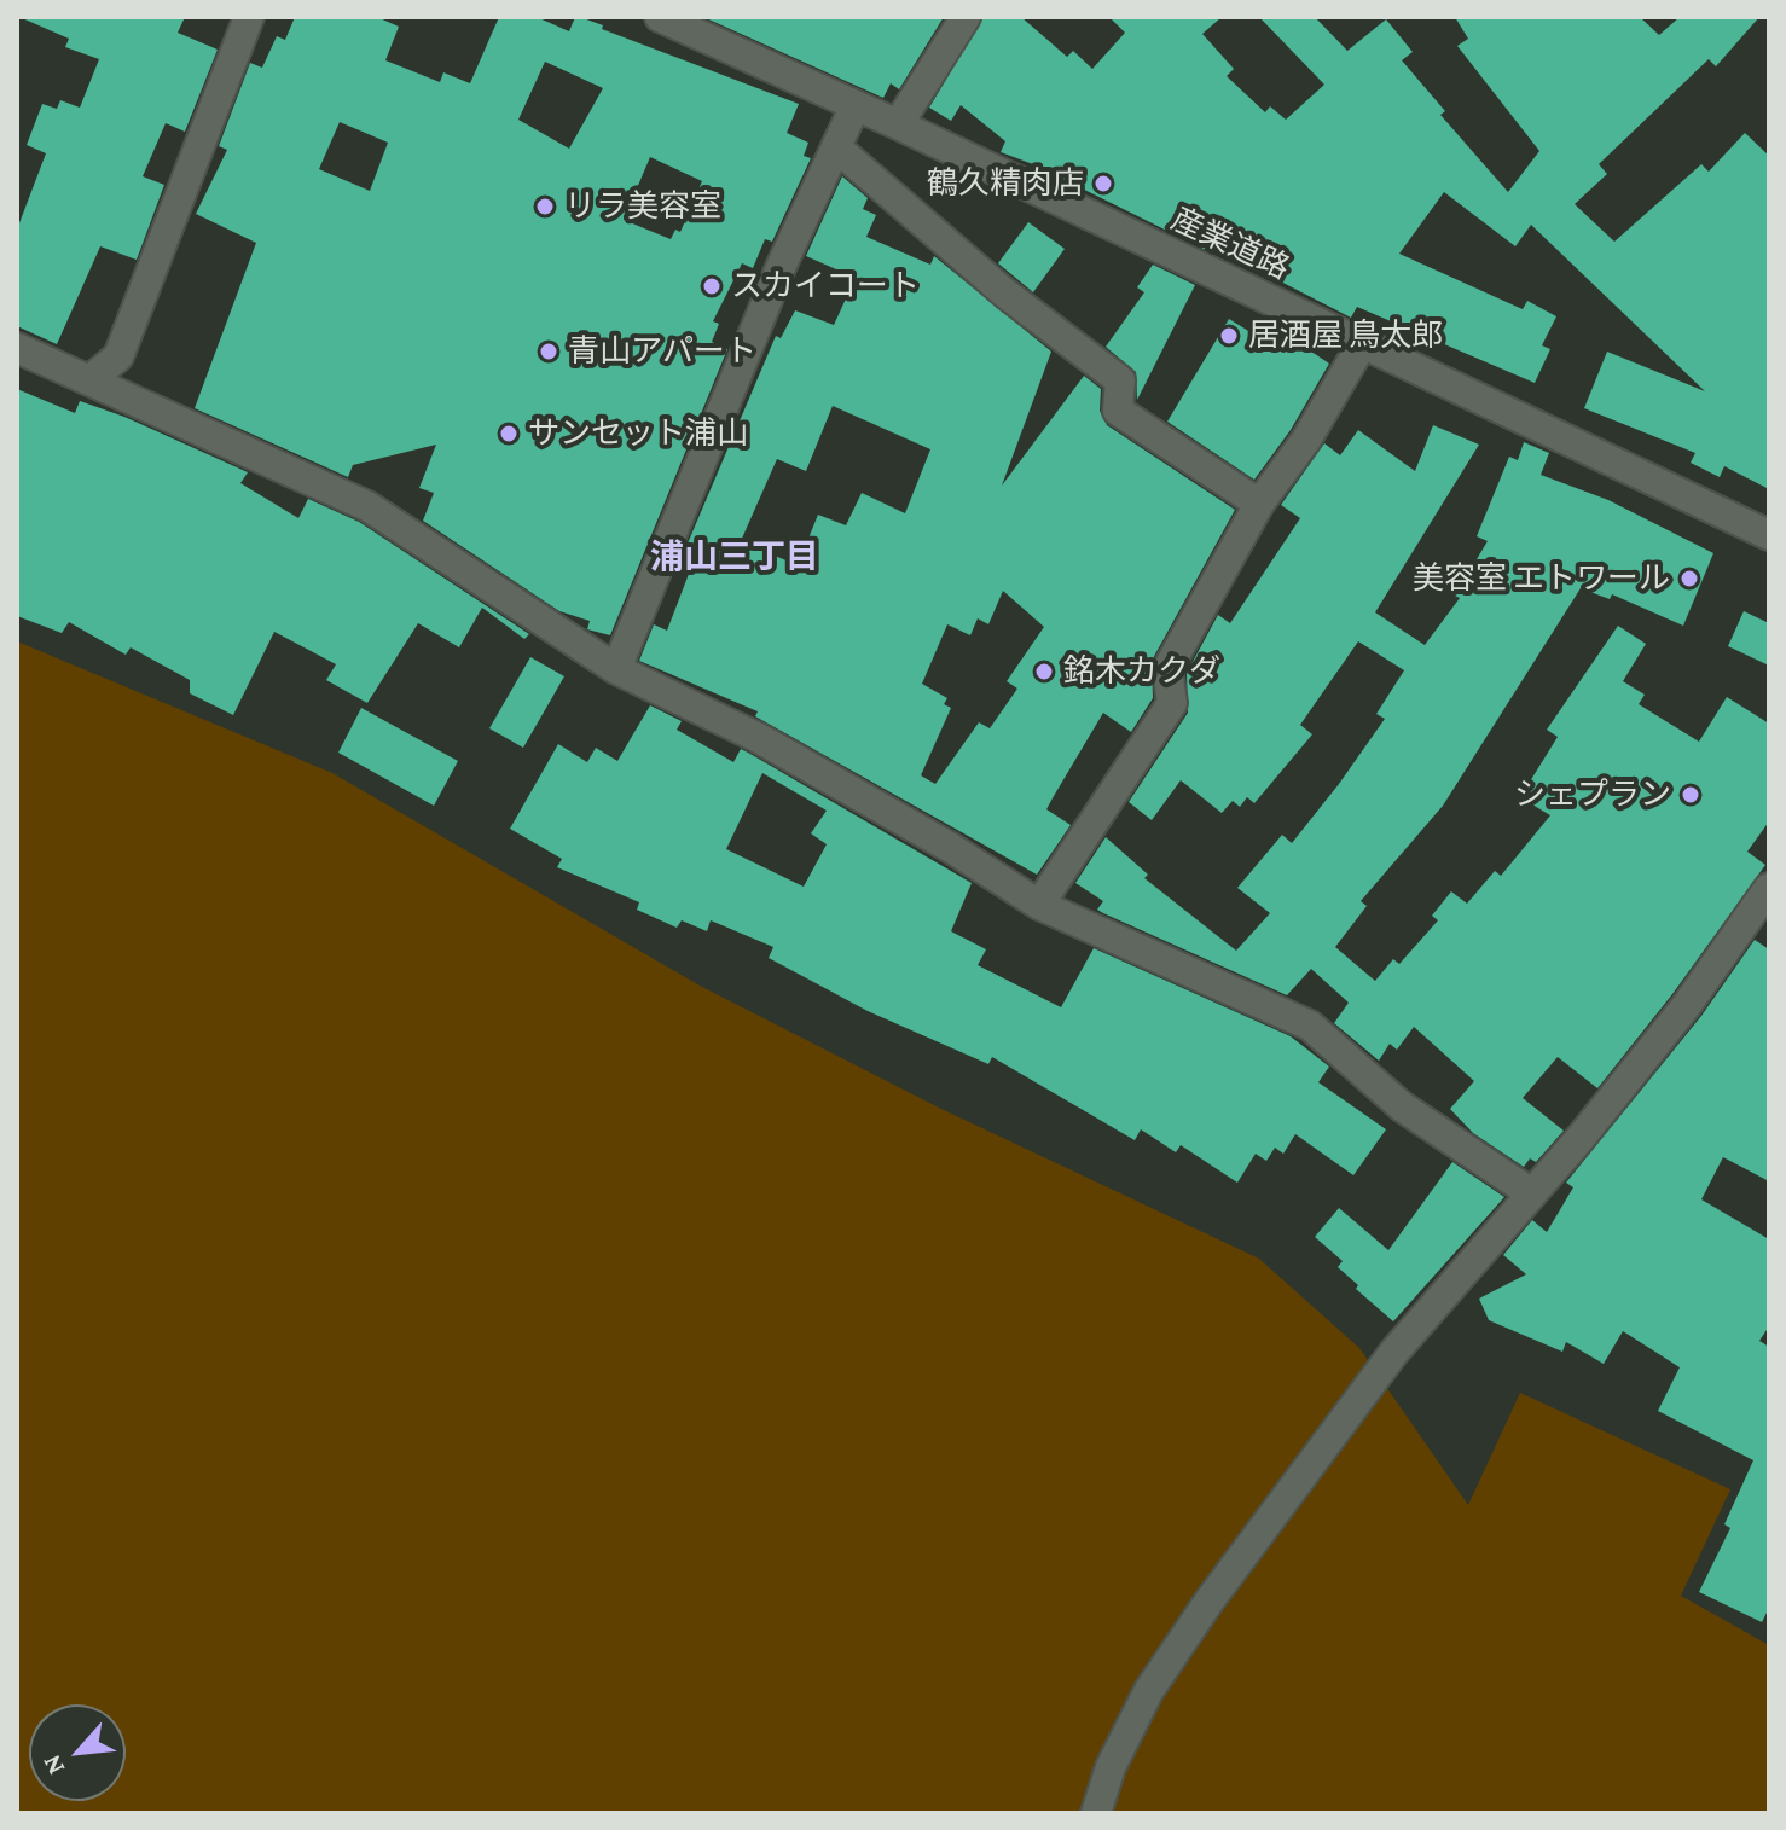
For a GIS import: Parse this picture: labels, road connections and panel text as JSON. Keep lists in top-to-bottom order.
{
  "streets": {
    "street": ["産業道路"]
  },
  "districts": ["浦山三丁目"],
  "places": [
    "鶴久精肉店",
    "リラ美容室",
    "スカイコート",
    "居酒屋 鳥太郎",
    "青山アパート",
    "サンセット浦山",
    "美容室 エトワール",
    "銘木カクダ",
    "シェプラン"
  ],
  "north": "bottom left"
}
